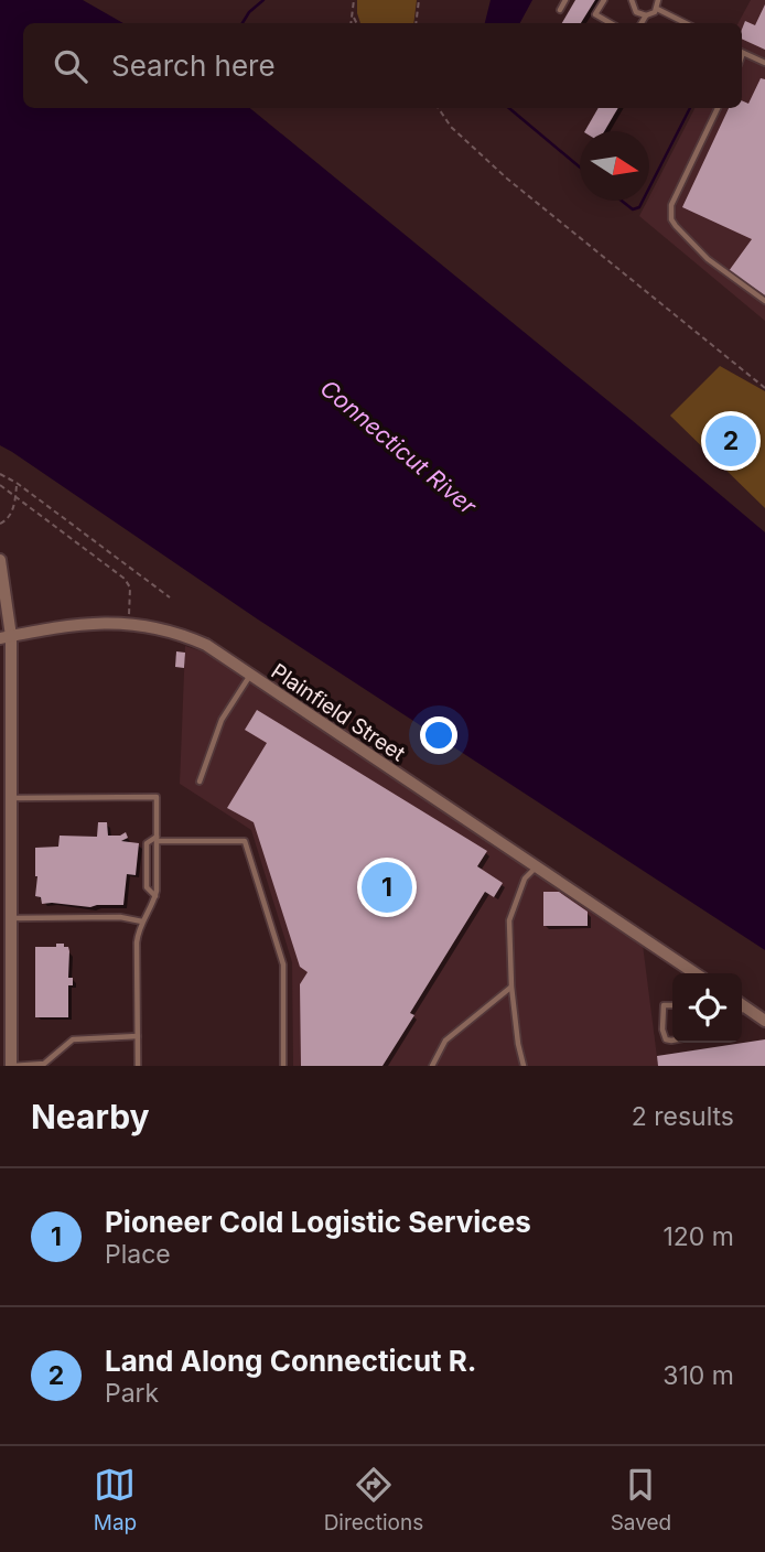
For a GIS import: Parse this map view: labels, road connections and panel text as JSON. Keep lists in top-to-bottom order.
{
  "streets": {
    "street": ["Plainfield Street"]
  },
  "water": ["Connecticut River"],
  "north": "right",
  "page": {
    "search": "Search here",
    "pins": ["2", "1"],
    "heading": ["Nearby", "2 results"],
    "list": [
      {
        "mark": "1",
        "name": "Pioneer Cold Logistic Services",
        "note": "Place",
        "value": "120 m"
      },
      {
        "mark": "2",
        "name": "Land Along Connecticut R.",
        "note": "Park",
        "value": "310 m"
      }
    ],
    "nav": ["Map", "Directions", "Saved"]
  }
}
